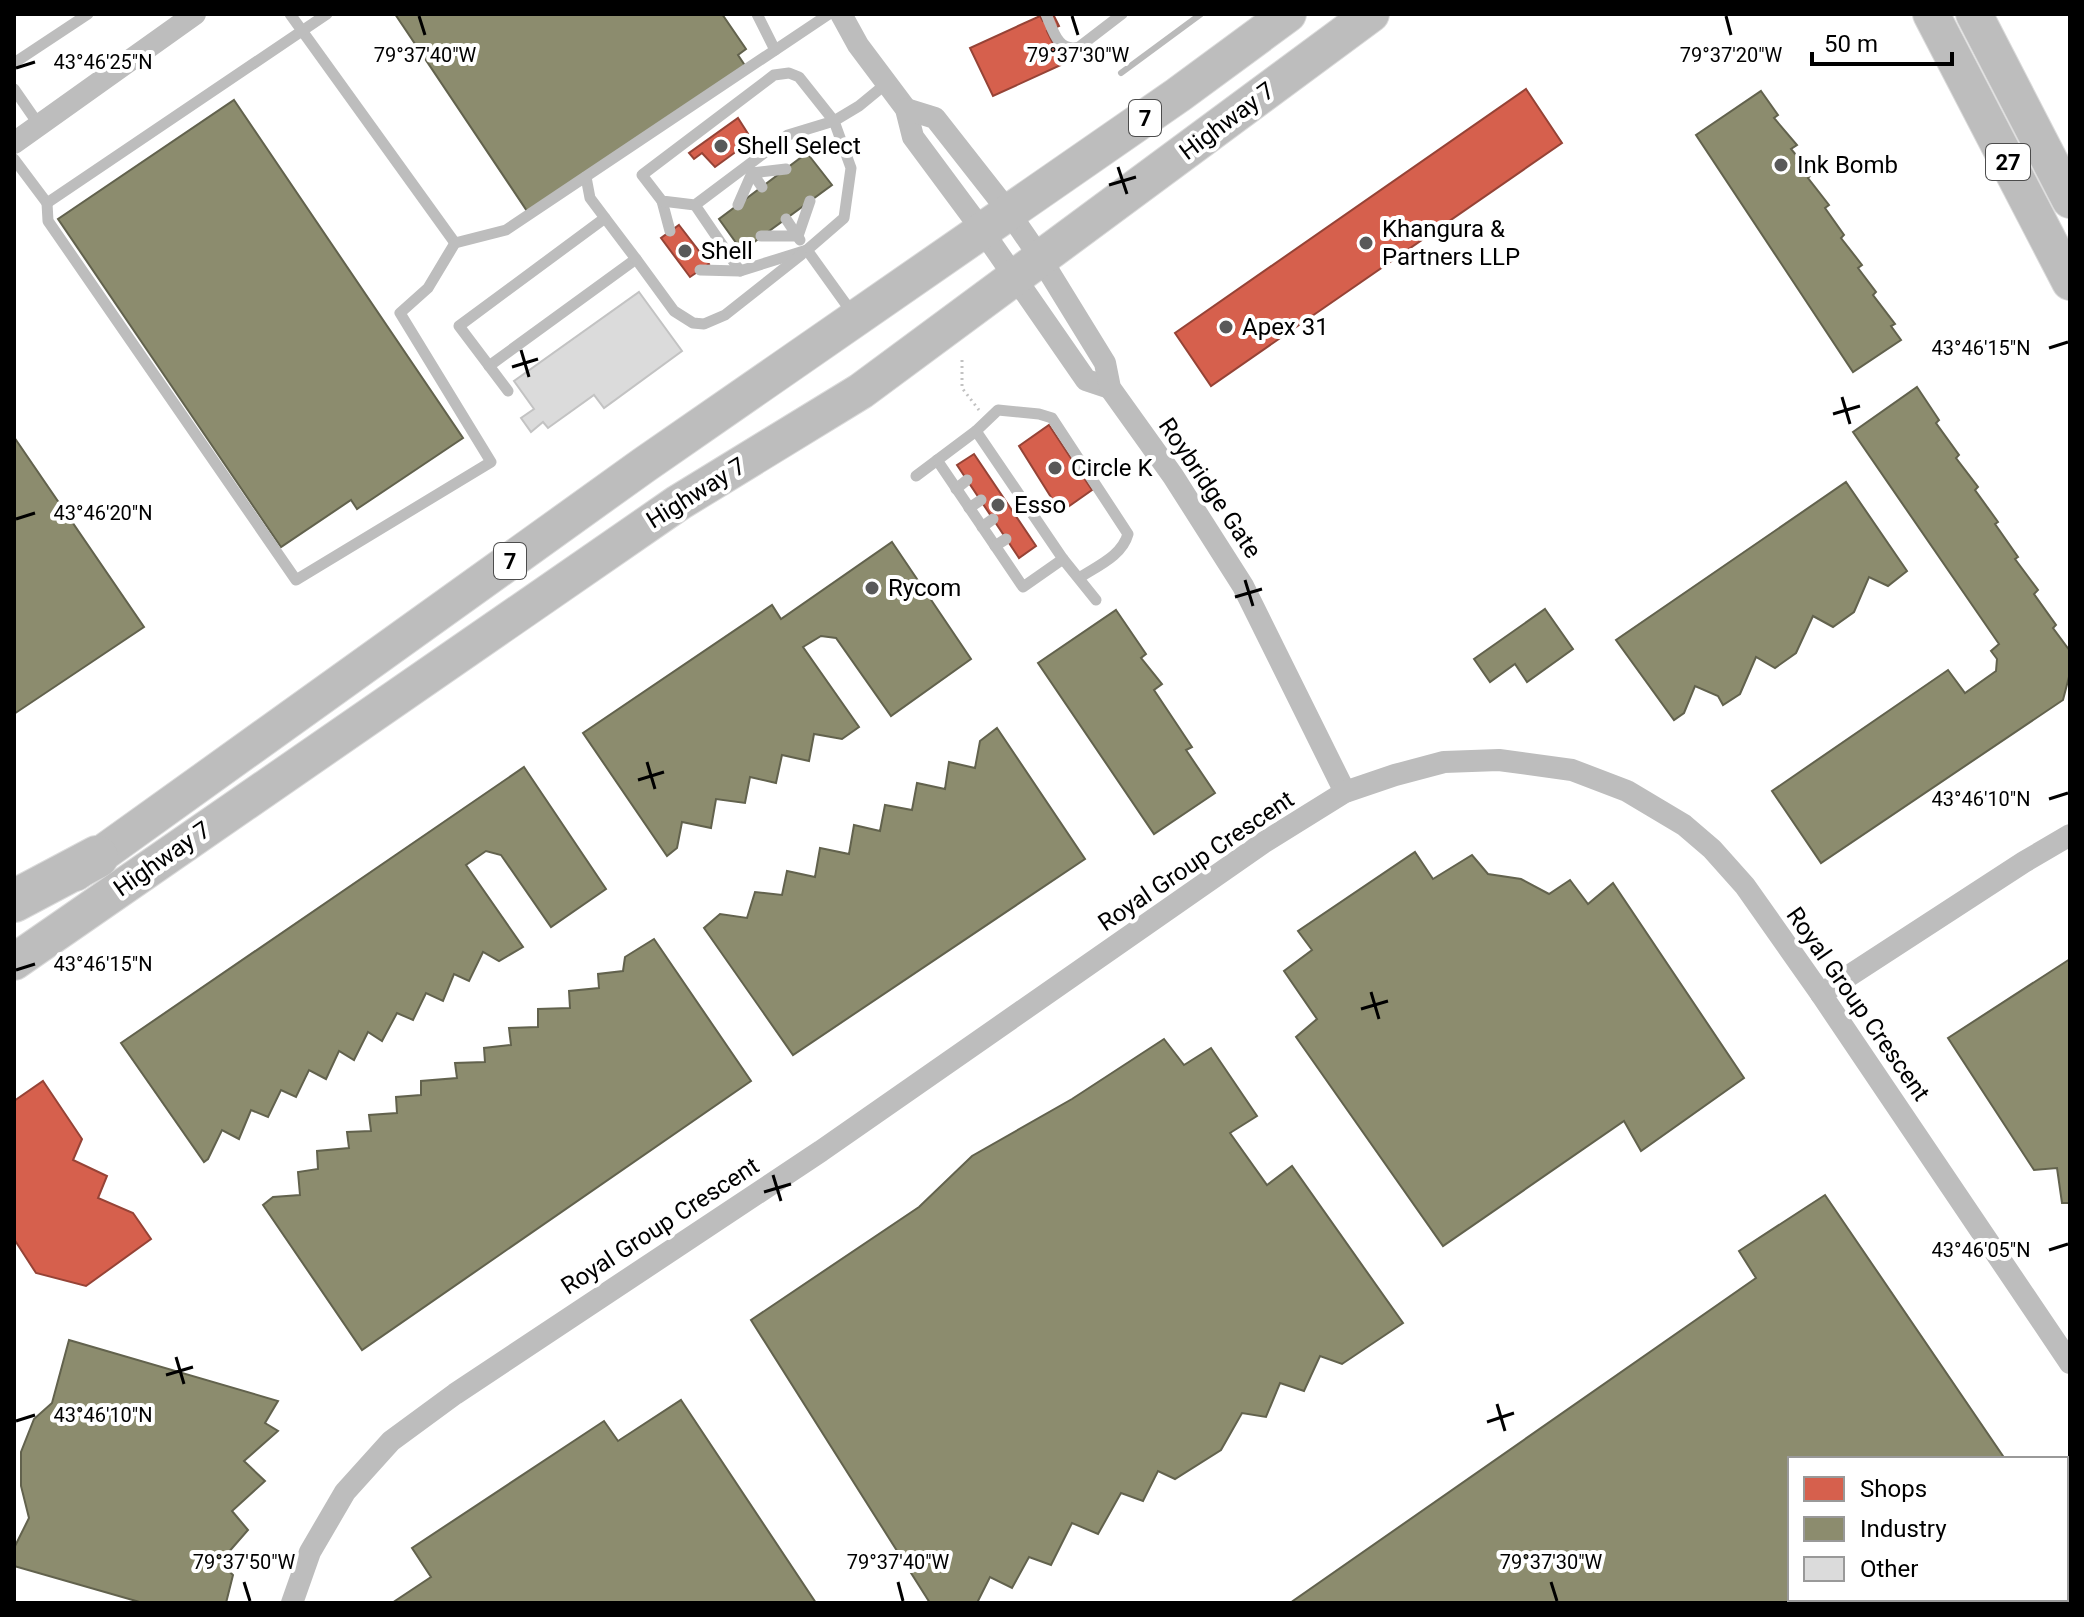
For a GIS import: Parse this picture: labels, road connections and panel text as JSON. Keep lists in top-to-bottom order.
{
  "streets": {
    "main road": ["7", "Highway 7", "27"],
    "street": ["Roybridge Gate", "Royal Group Crescent"]
  },
  "crossings": [
    ["Highway 7", "Roybridge Gate"],
    ["Roybridge Gate", "Royal Group Crescent"]
  ],
  "places": [
    "Shell Select",
    "Ink Bomb",
    "Khangura & Partners LLP",
    "Shell",
    "Apex 31",
    "Circle K",
    "Esso",
    "Rycom"
  ],
  "legend": ["Shops", "Industry", "Other"],
  "scale_bar": "50 m",
  "coordinates": [
    "79°37'40\"W",
    "79°37'30\"W",
    "79°37'20\"W",
    "43°46'25\"N",
    "43°46'15\"N",
    "43°46'20\"N",
    "43°46'10\"N",
    "43°46'05\"N",
    "79°37'50\"W"
  ]
}
